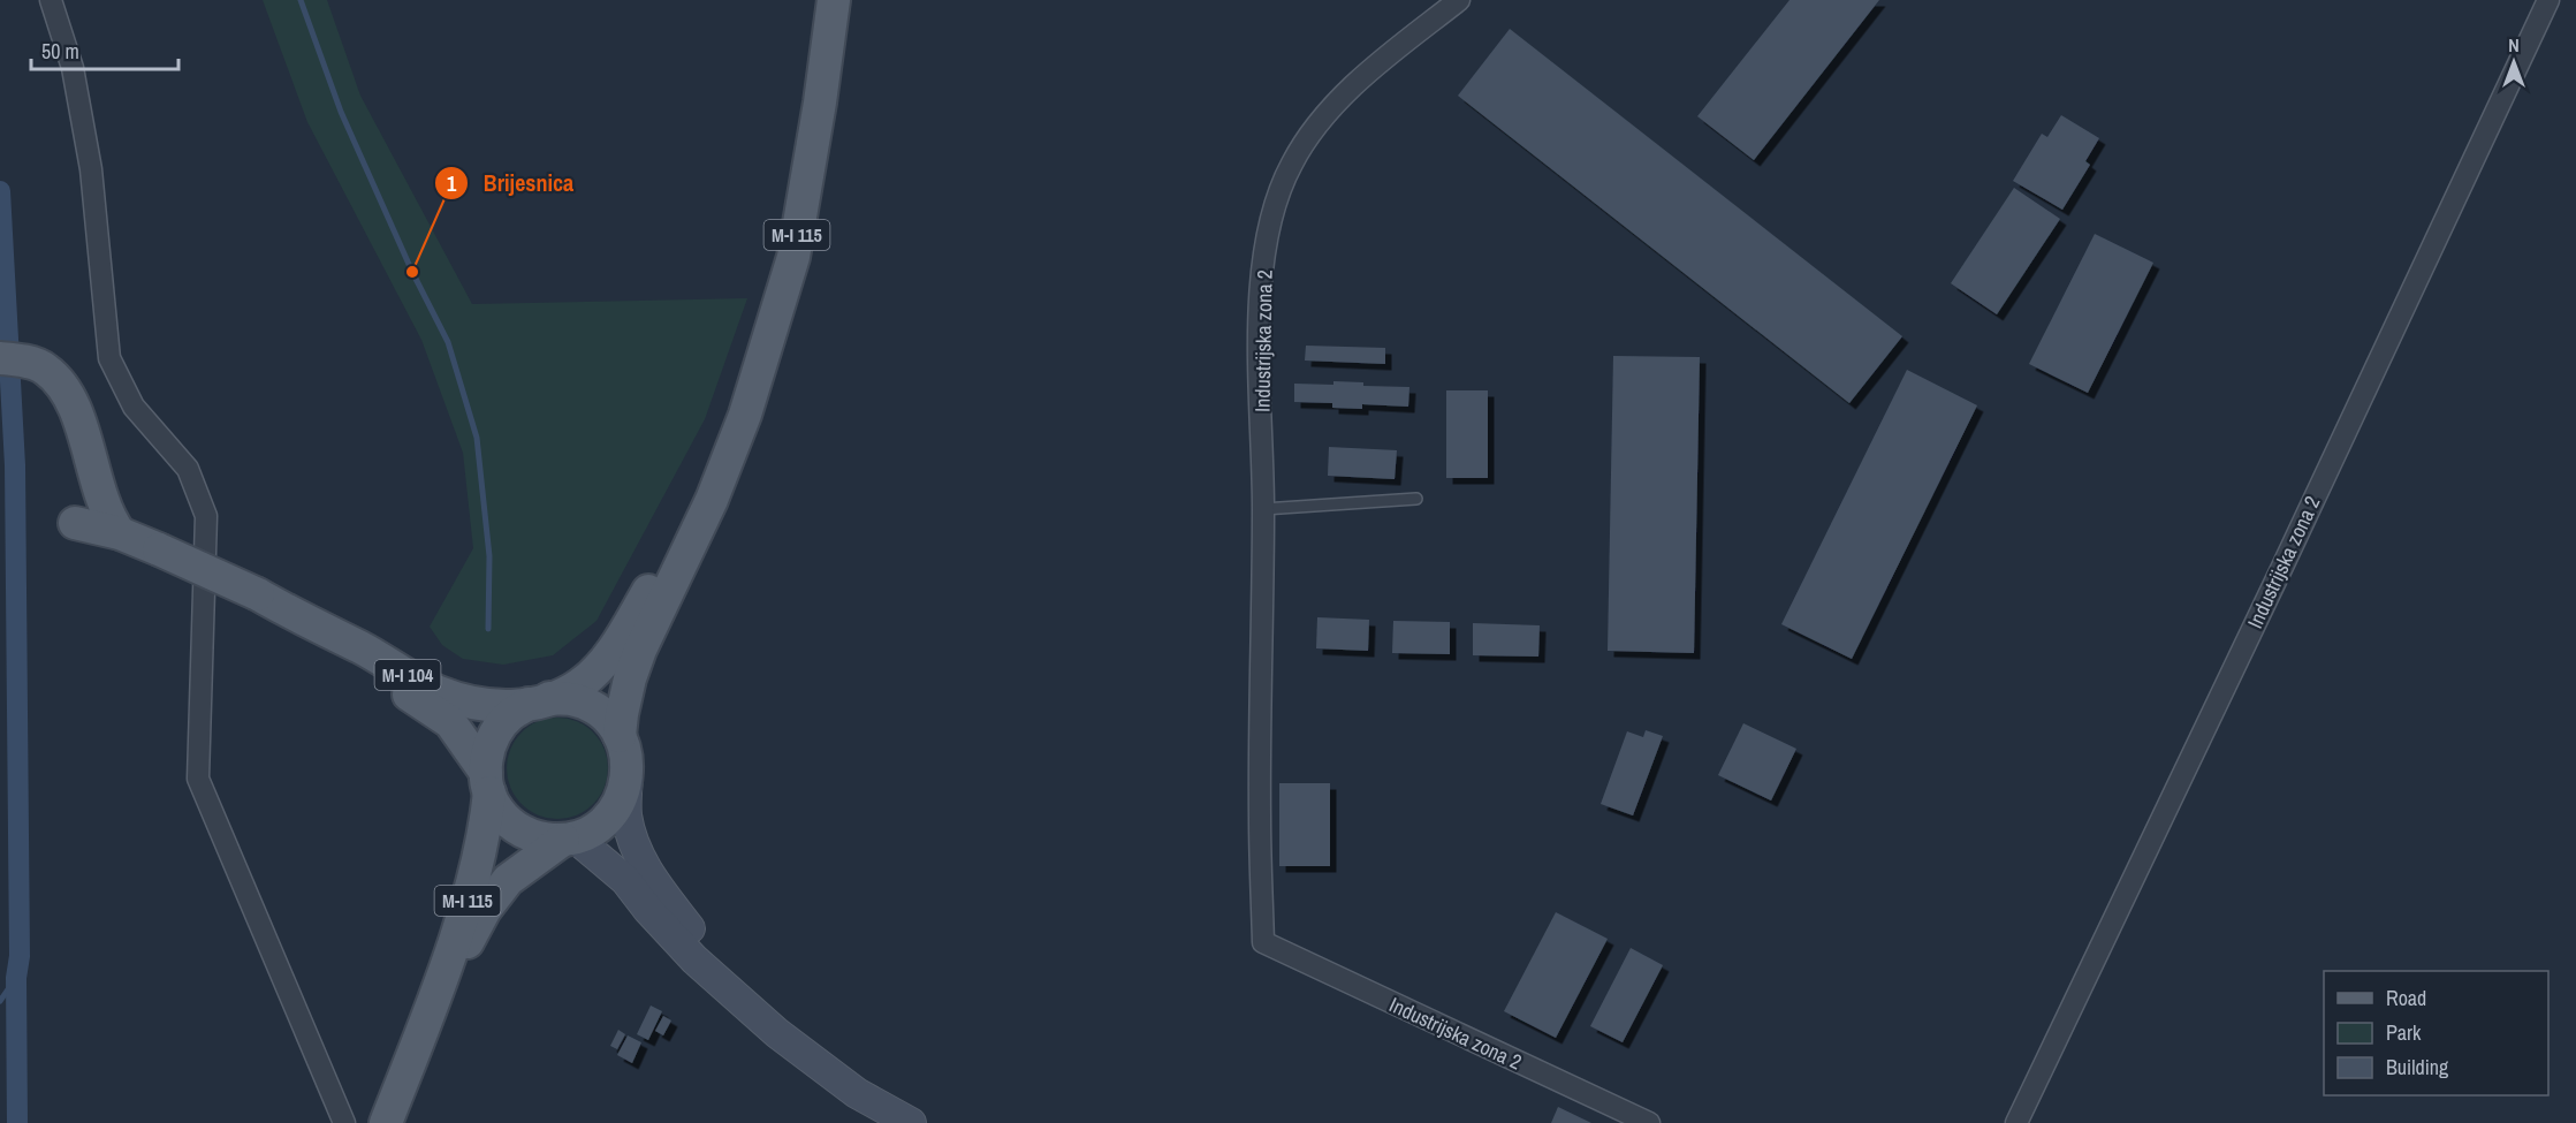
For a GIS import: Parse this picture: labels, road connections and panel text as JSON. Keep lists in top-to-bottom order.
{
  "streets": {
    "main road": ["M-I 115", "M-I 104"],
    "street": ["Industrijska zona 2"]
  },
  "crossings": [
    ["M-I 115", "M-I 104"]
  ],
  "places": ["Brijesnica"],
  "legend": ["Road", "Park", "Building"],
  "scale_bar": "50 m",
  "north": "top"
}
